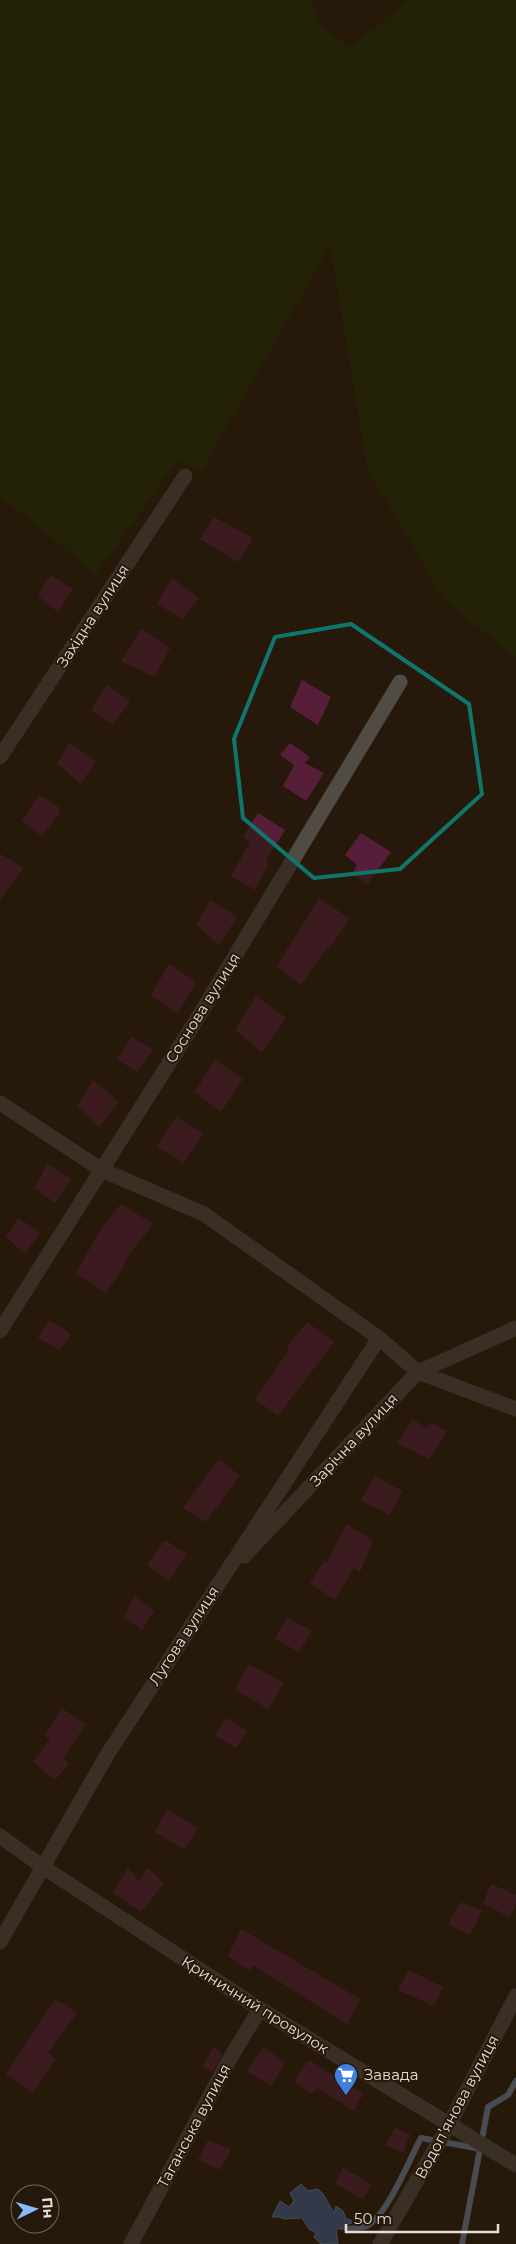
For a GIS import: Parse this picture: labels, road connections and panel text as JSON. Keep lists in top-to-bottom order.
{
  "streets": {
    "street": [
      "Західна вулиця",
      "Соснова вулиця",
      "Зарічна вулиця",
      "Лугова вулиця",
      "Криничний провулок",
      "Водоп’янова вулиця",
      "Таганська вулиця"
    ]
  },
  "crossings": [
    ["Зарічна вулиця", "Лугова вулиця"],
    ["Лугова вулиця", "Криничний провулок"],
    ["Криничний провулок", "Водоп’янова вулиця"],
    ["Криничний провулок", "Таганська вулиця"]
  ],
  "places": {
    "supermarket": ["Завада"]
  },
  "scale_bar": "50 m",
  "north": "right"
}
